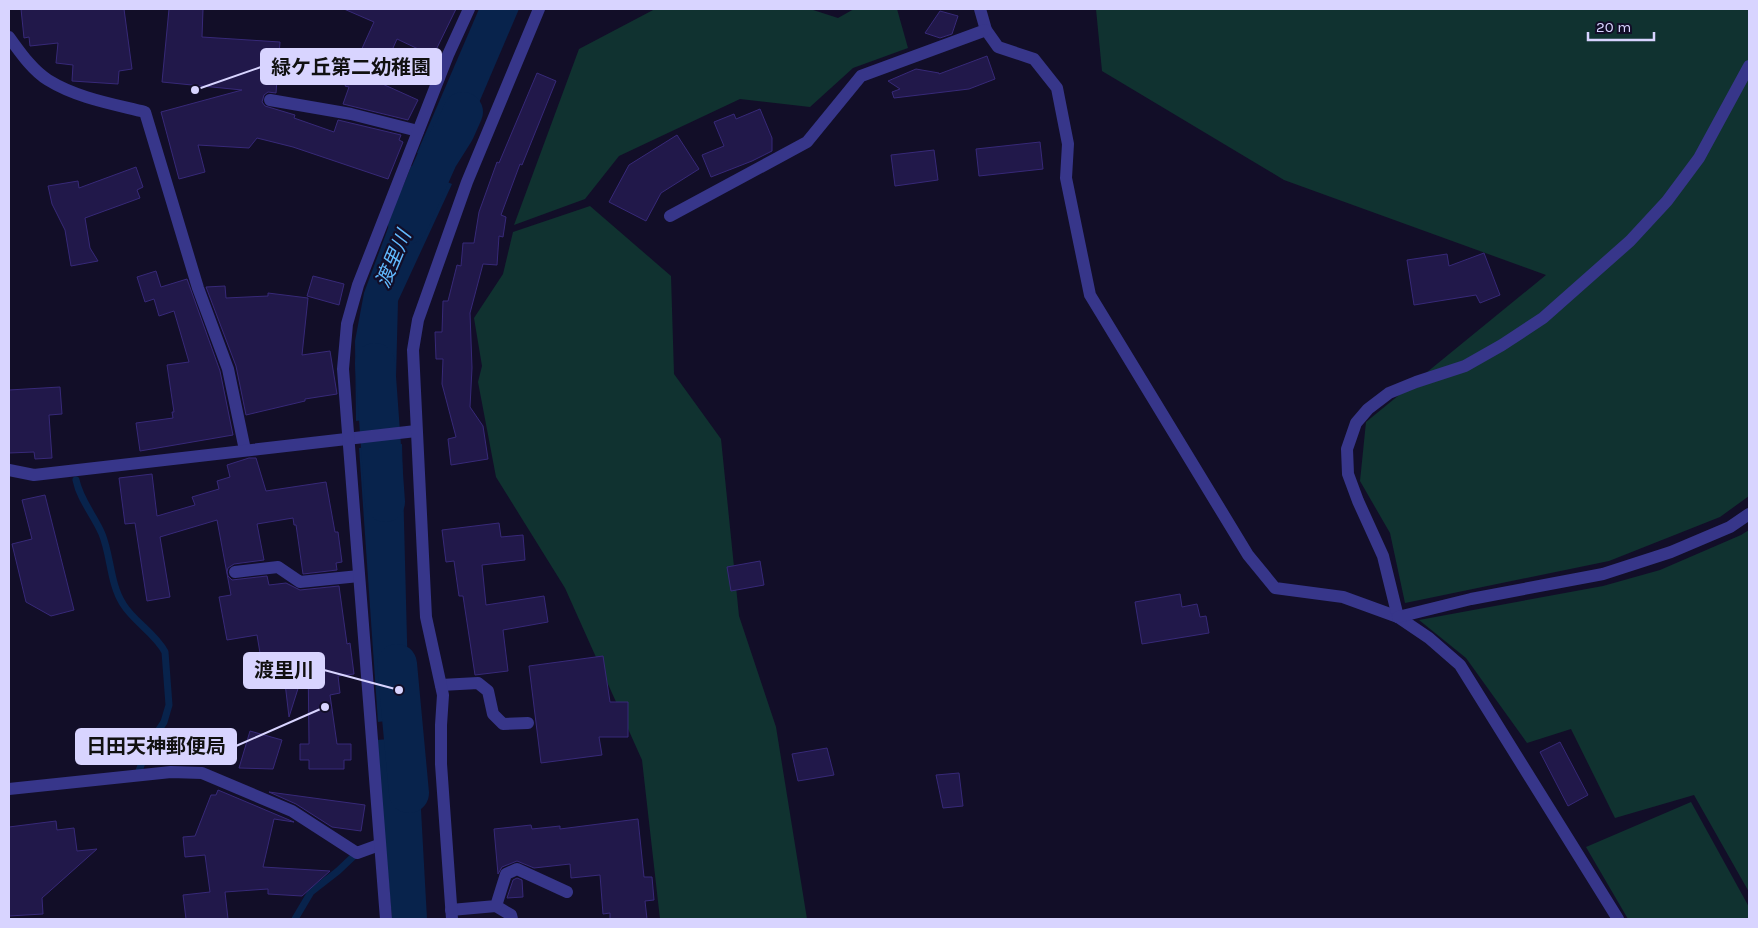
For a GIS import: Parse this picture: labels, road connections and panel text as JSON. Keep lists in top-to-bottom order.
{
  "water": ["渡里川"],
  "places": ["緑ケ丘第二幼稚園", "渡里川", "日田天神郵便局"],
  "scale_bar": "20 m"
}
